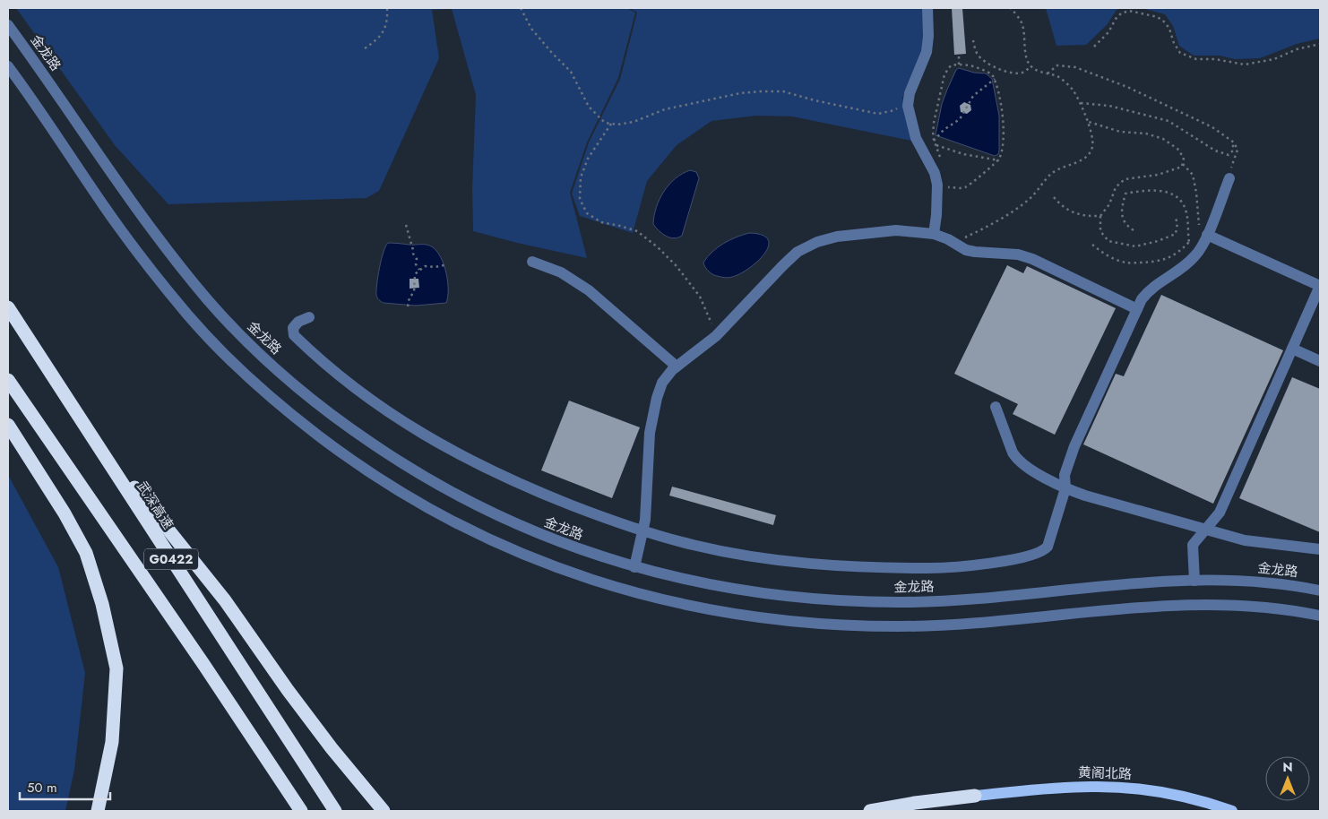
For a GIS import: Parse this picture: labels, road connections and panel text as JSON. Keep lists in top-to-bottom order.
{
  "streets": {
    "highway": ["武深高速", "G0422"],
    "main road": ["黄阁北路"],
    "street": ["金龙路"]
  },
  "scale_bar": "50 m",
  "north": "top"
}
